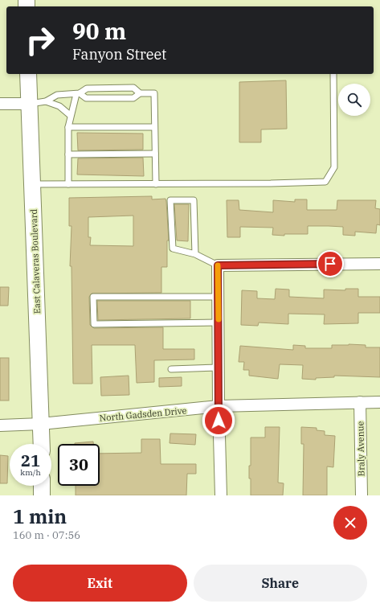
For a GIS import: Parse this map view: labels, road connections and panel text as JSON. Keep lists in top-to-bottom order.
{
  "streets": {
    "main road": ["East Calaveras Boulevard"],
    "street": ["North Gadsden Drive", "Braly Avenue"]
  },
  "crossings": [
    ["East Calaveras Boulevard", "North Gadsden Drive"],
    ["North Gadsden Drive", "Braly Avenue"]
  ],
  "page": {
    "turn": ["90 m", "Fanyon Street"],
    "speed": "21 km/h",
    "limit": "30",
    "heading": ["1 min", "160 m · 07:56"],
    "buttons": ["Exit", "Share"]
  }
}
